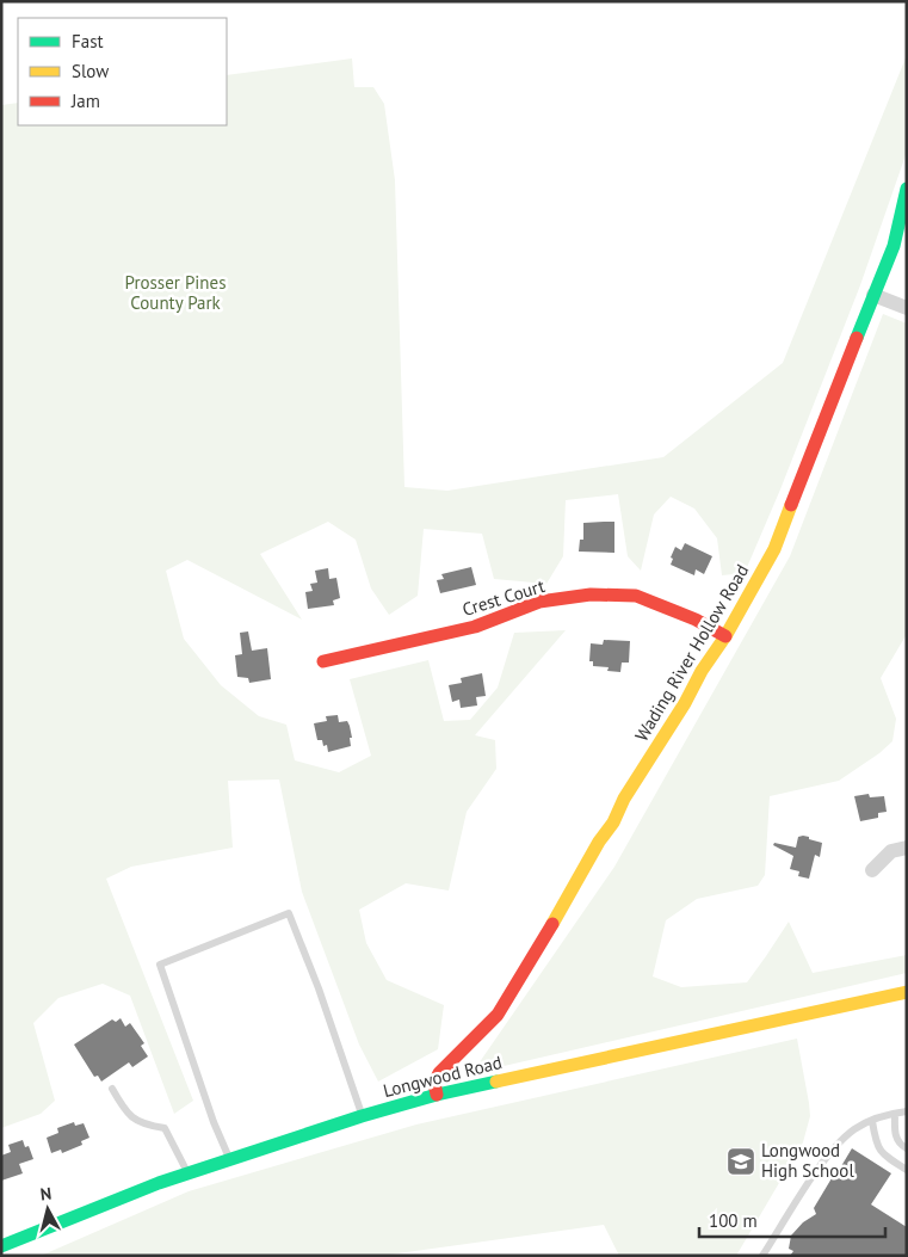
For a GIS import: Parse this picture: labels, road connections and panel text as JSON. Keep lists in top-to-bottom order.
{
  "streets": {
    "street": ["Crest Court", "Wading River Hollow Road", "Longwood Road"]
  },
  "crossings": [
    ["Crest Court", "Wading River Hollow Road"],
    ["Wading River Hollow Road", "Longwood Road"]
  ],
  "parks": ["Prosser Pines County Park"],
  "places": {
    "school or university": ["Longwood High School"]
  },
  "legend": ["Fast", "Slow", "Jam"],
  "scale_bar": "100 m",
  "north": "top"
}
